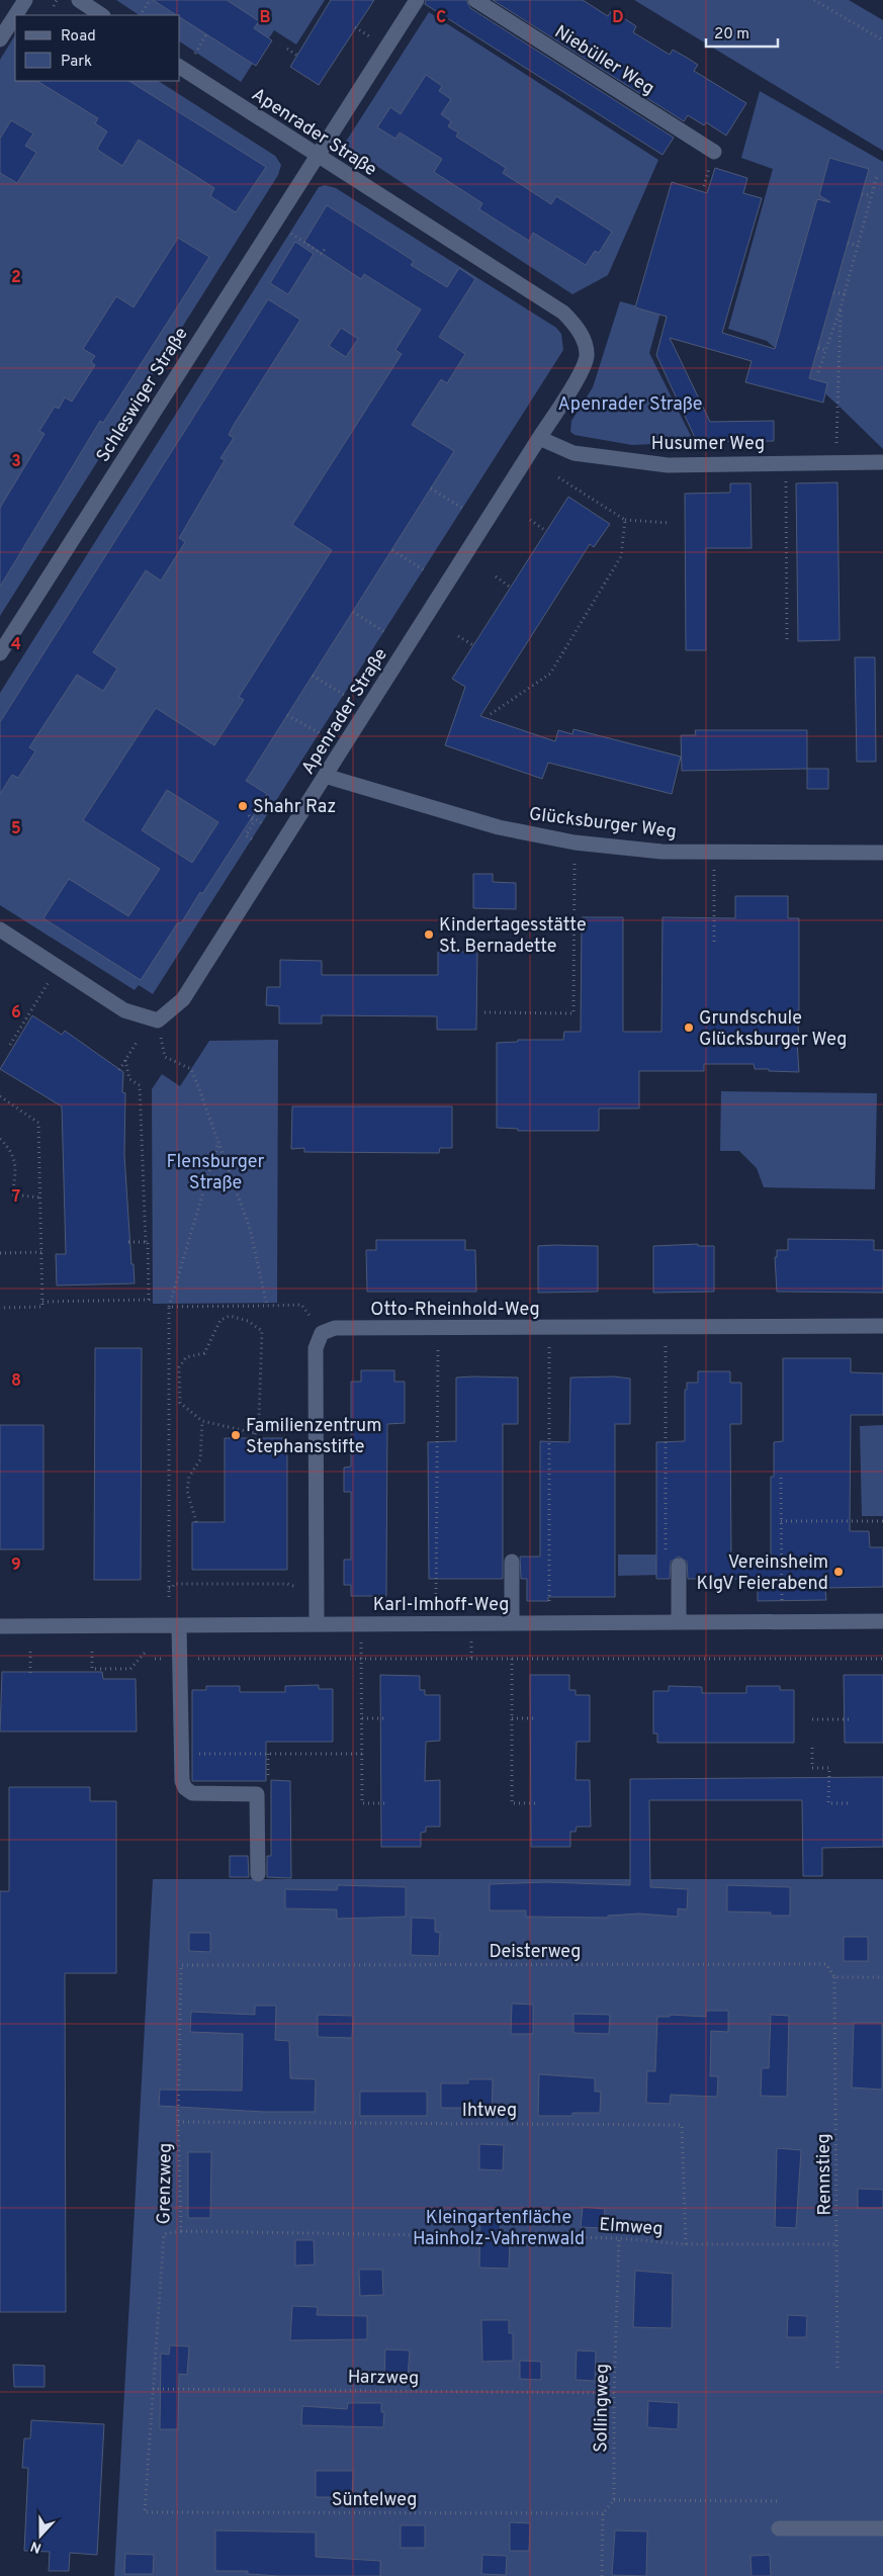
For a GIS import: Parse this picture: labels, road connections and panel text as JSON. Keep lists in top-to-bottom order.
{
  "streets": {
    "street": [
      "Niebüller Weg",
      "Apenrader Straße",
      "Schleswiger Straße",
      "Husumer Weg",
      "Glücksburger Weg",
      "Otto-Rheinhold-Weg",
      "Karl-Imhoff-Weg"
    ],
    "path": [
      "Deisterweg",
      "Ihtweg",
      "Rennstieg",
      "Grenzweg",
      "Elmweg",
      "Harzweg",
      "Sollingweg",
      "Süntelweg"
    ]
  },
  "crossings": [
    ["Apenrader Straße", "Schleswiger Straße"],
    ["Apenrader Straße", "Husumer Weg"],
    ["Apenrader Straße", "Glücksburger Weg"],
    ["Otto-Rheinhold-Weg", "Karl-Imhoff-Weg"],
    ["Deisterweg", "Rennstieg"],
    ["Deisterweg", "Grenzweg"],
    ["Ihtweg", "Grenzweg"],
    ["Ihtweg", "Elmweg"],
    ["Rennstieg", "Elmweg"],
    ["Grenzweg", "Elmweg"],
    ["Grenzweg", "Harzweg"],
    ["Grenzweg", "Süntelweg"],
    ["Elmweg", "Sollingweg"],
    ["Harzweg", "Sollingweg"]
  ],
  "parks": ["Apenrader Straße", "Flensburger Straße", "Kleingartenfläche Hainholz-Vahrenwald"],
  "places": [
    "Shahr Raz",
    "Kindertagesstätte St. Bernadette",
    "Grundschule Glücksburger Weg",
    "Familienzentrum Stephansstifte",
    "Vereinsheim KlgV Feierabend"
  ],
  "legend": ["Road", "Park"],
  "scale_bar": "20 m",
  "north": "bottom",
  "grid": {
    "columns": ["B", "C", "D"],
    "rows": [
      "2",
      "3",
      "4",
      "5",
      "6",
      "7",
      "8",
      "9"
    ]
  }
}
